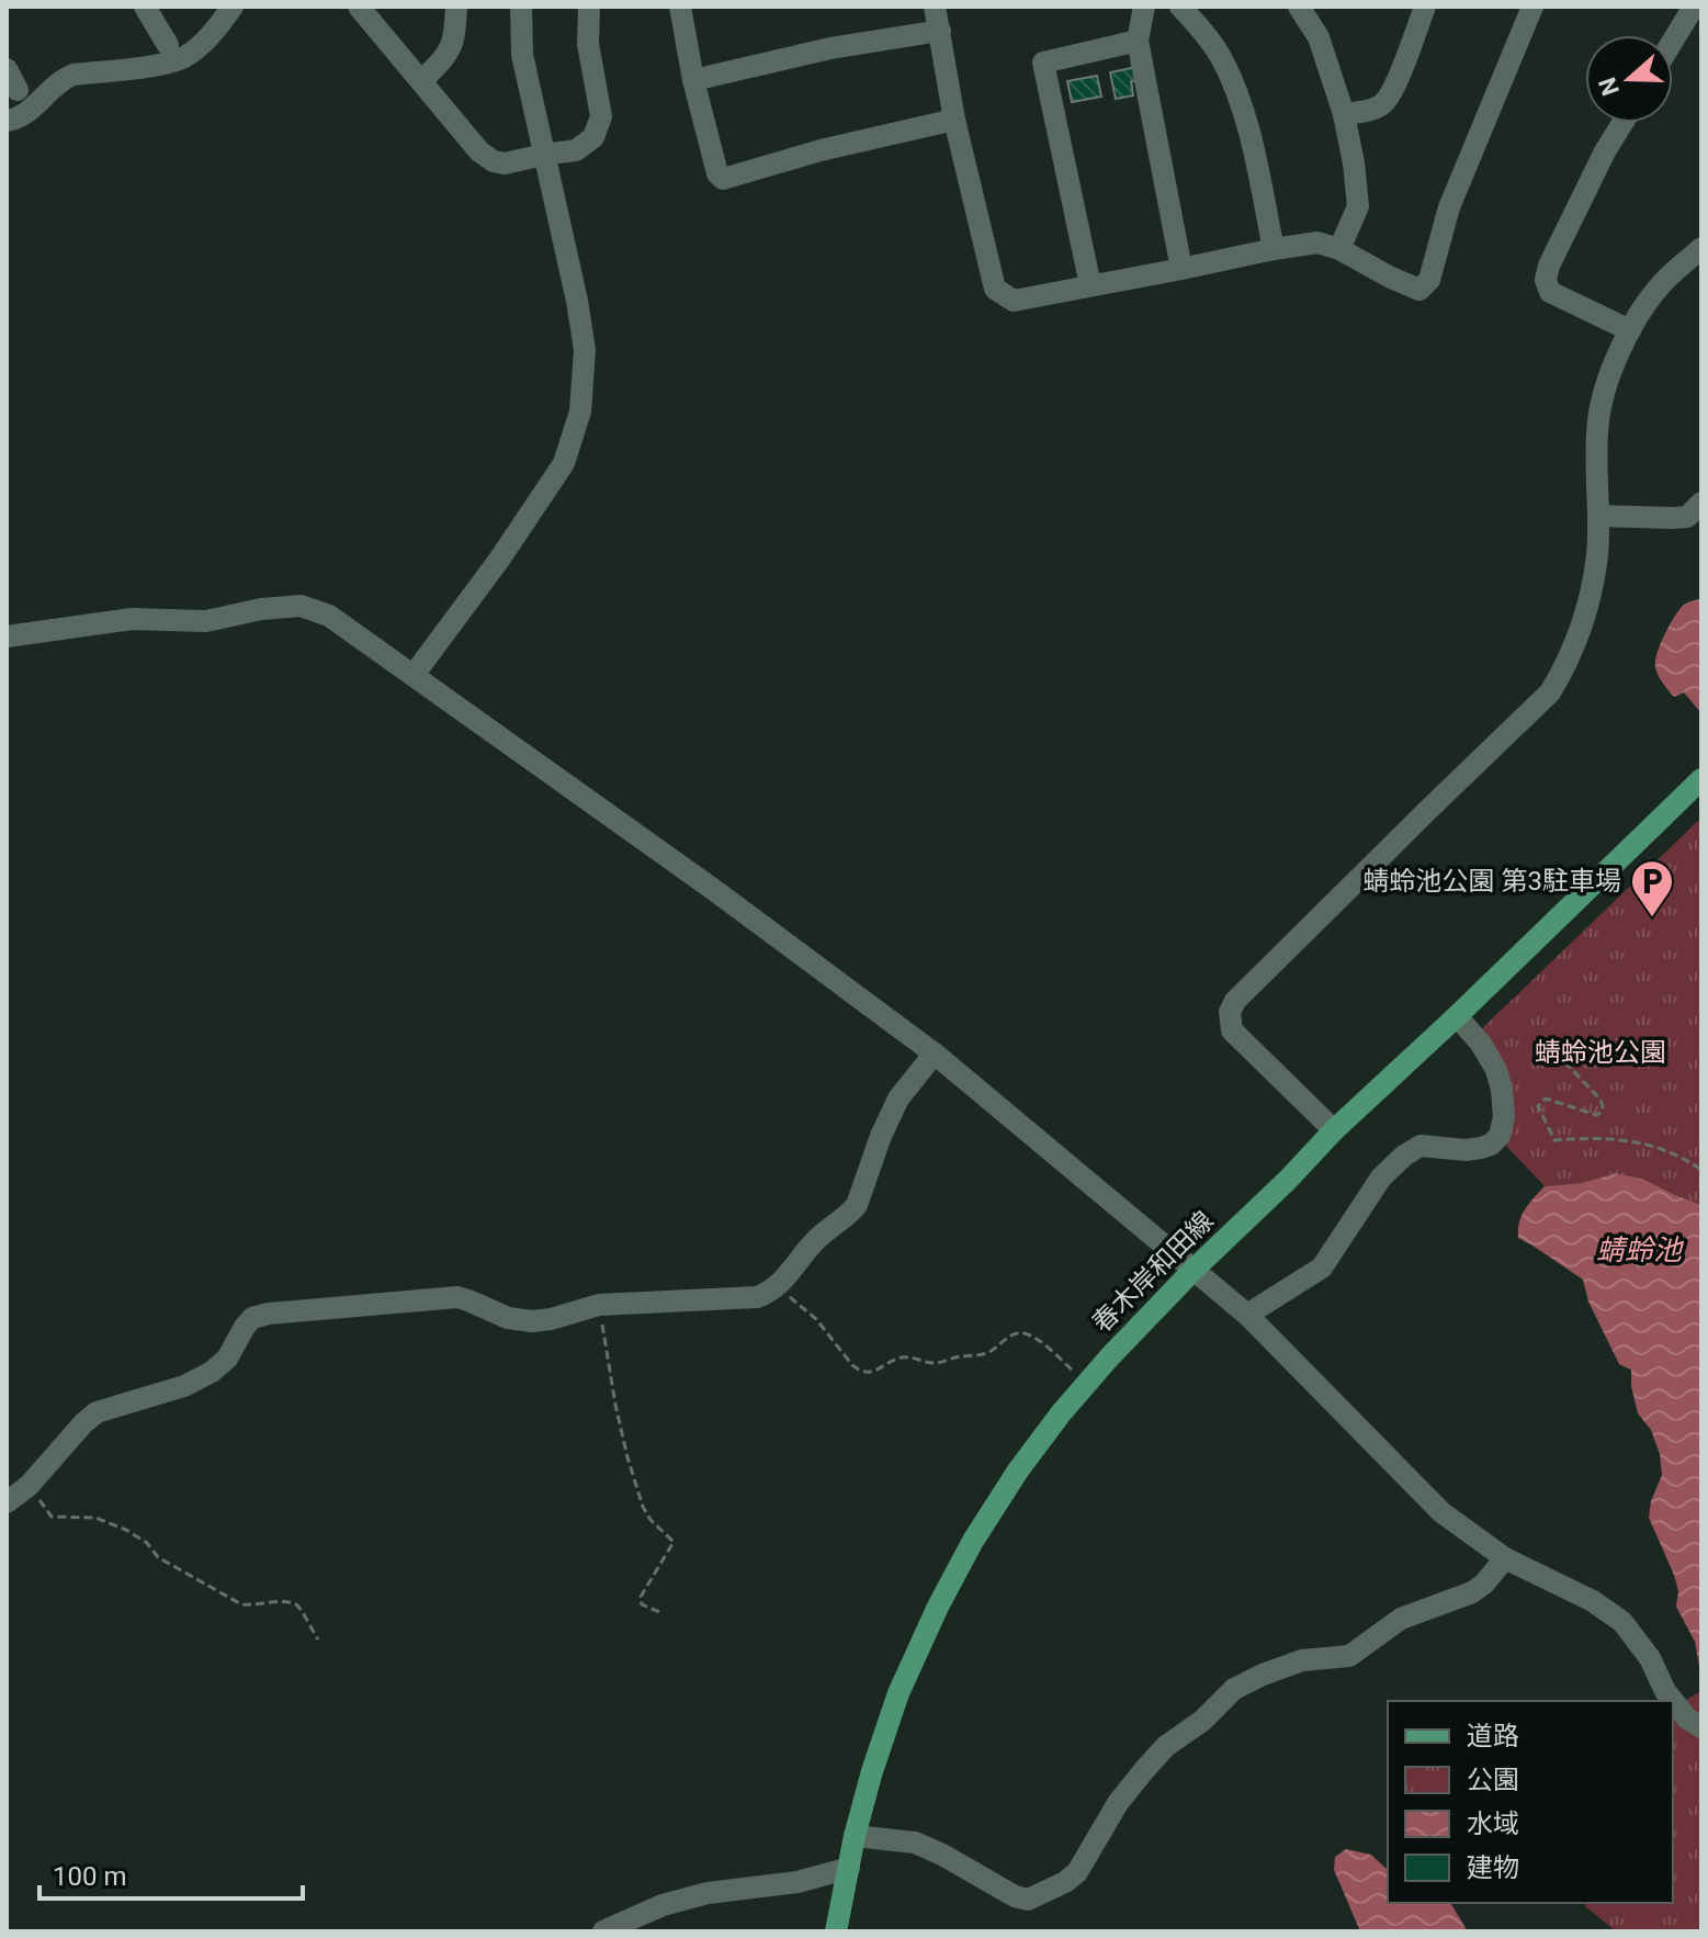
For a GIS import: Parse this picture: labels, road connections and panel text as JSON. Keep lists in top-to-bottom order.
{
  "streets": {
    "main road": ["春木岸和田線"]
  },
  "water": ["蜻蛉池"],
  "parks": ["蜻蛉池公園"],
  "places": {
    "parking": ["蜻蛉池公園 第3駐車場"]
  },
  "legend": [
    "道路",
    "公園",
    "水域",
    "建物"
  ],
  "scale_bar": "100 m",
  "north": "left"
}
